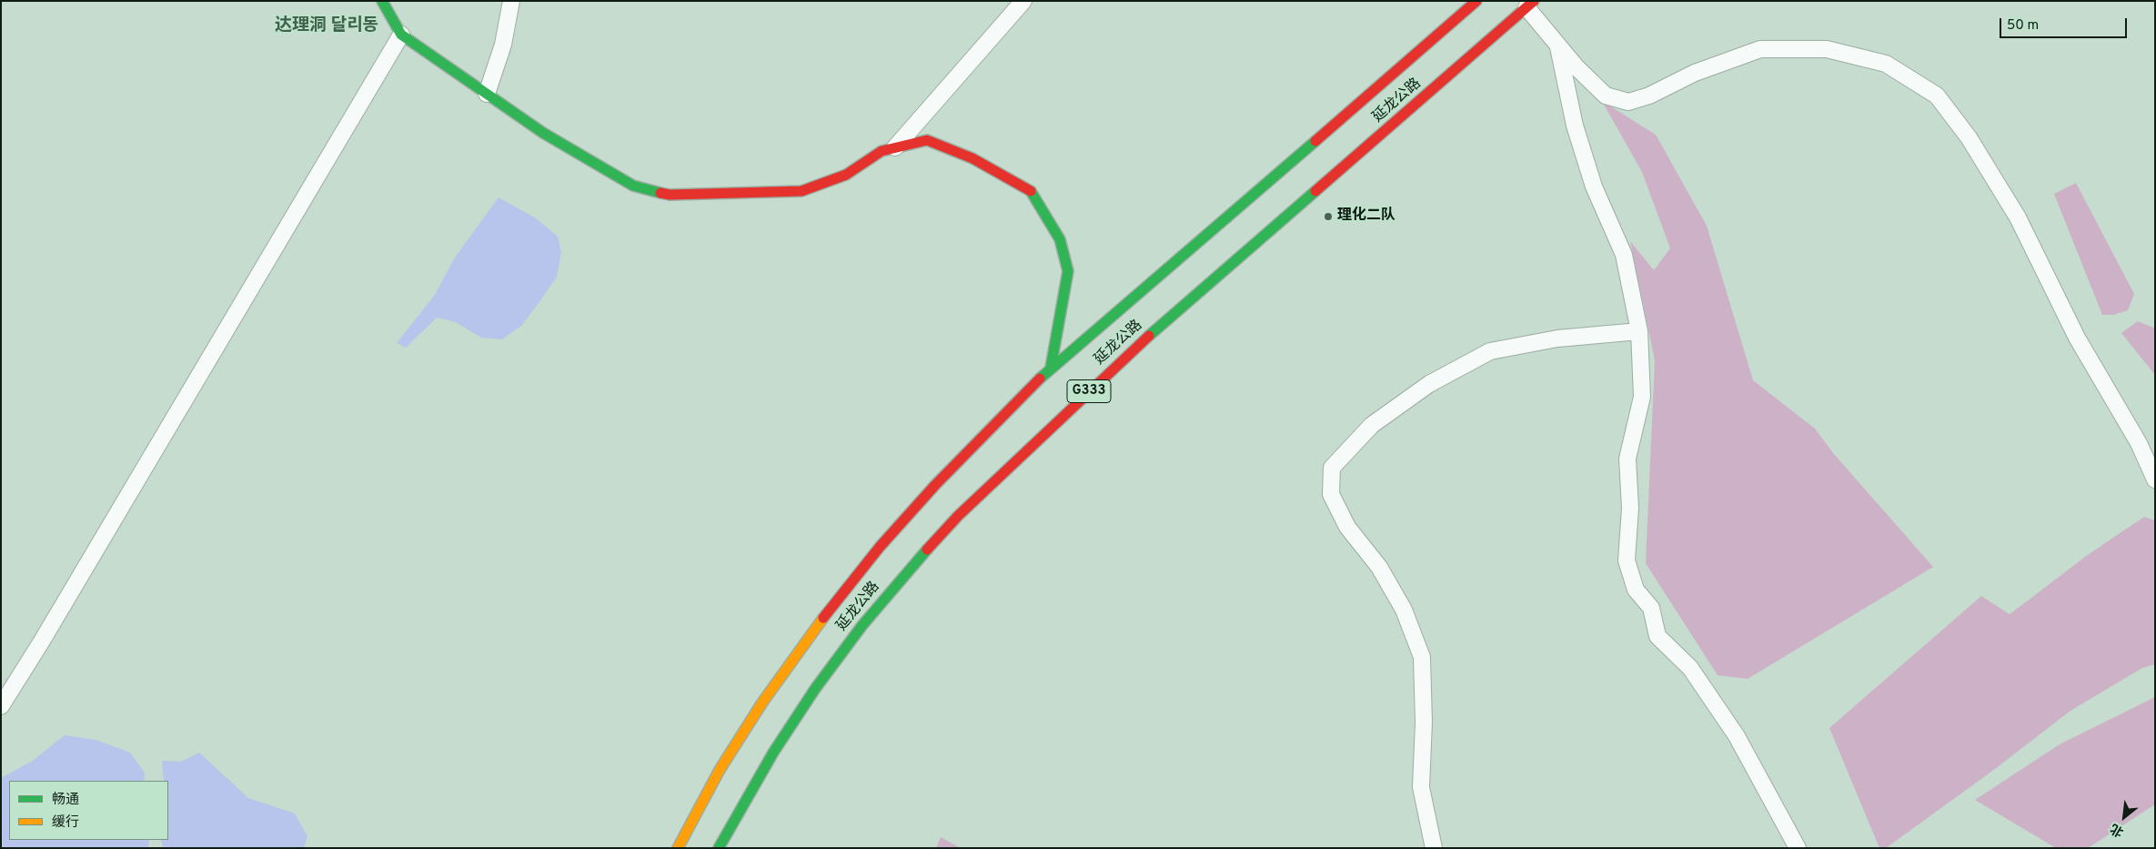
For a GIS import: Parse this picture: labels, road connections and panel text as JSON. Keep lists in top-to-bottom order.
{
  "streets": {
    "main road": ["延龙公路", "G333"]
  },
  "districts": ["达理洞 달리동"],
  "places": ["理化二队"],
  "legend": ["畅通", "缓行"],
  "scale_bar": "50 m",
  "north": "bottom left"
}
